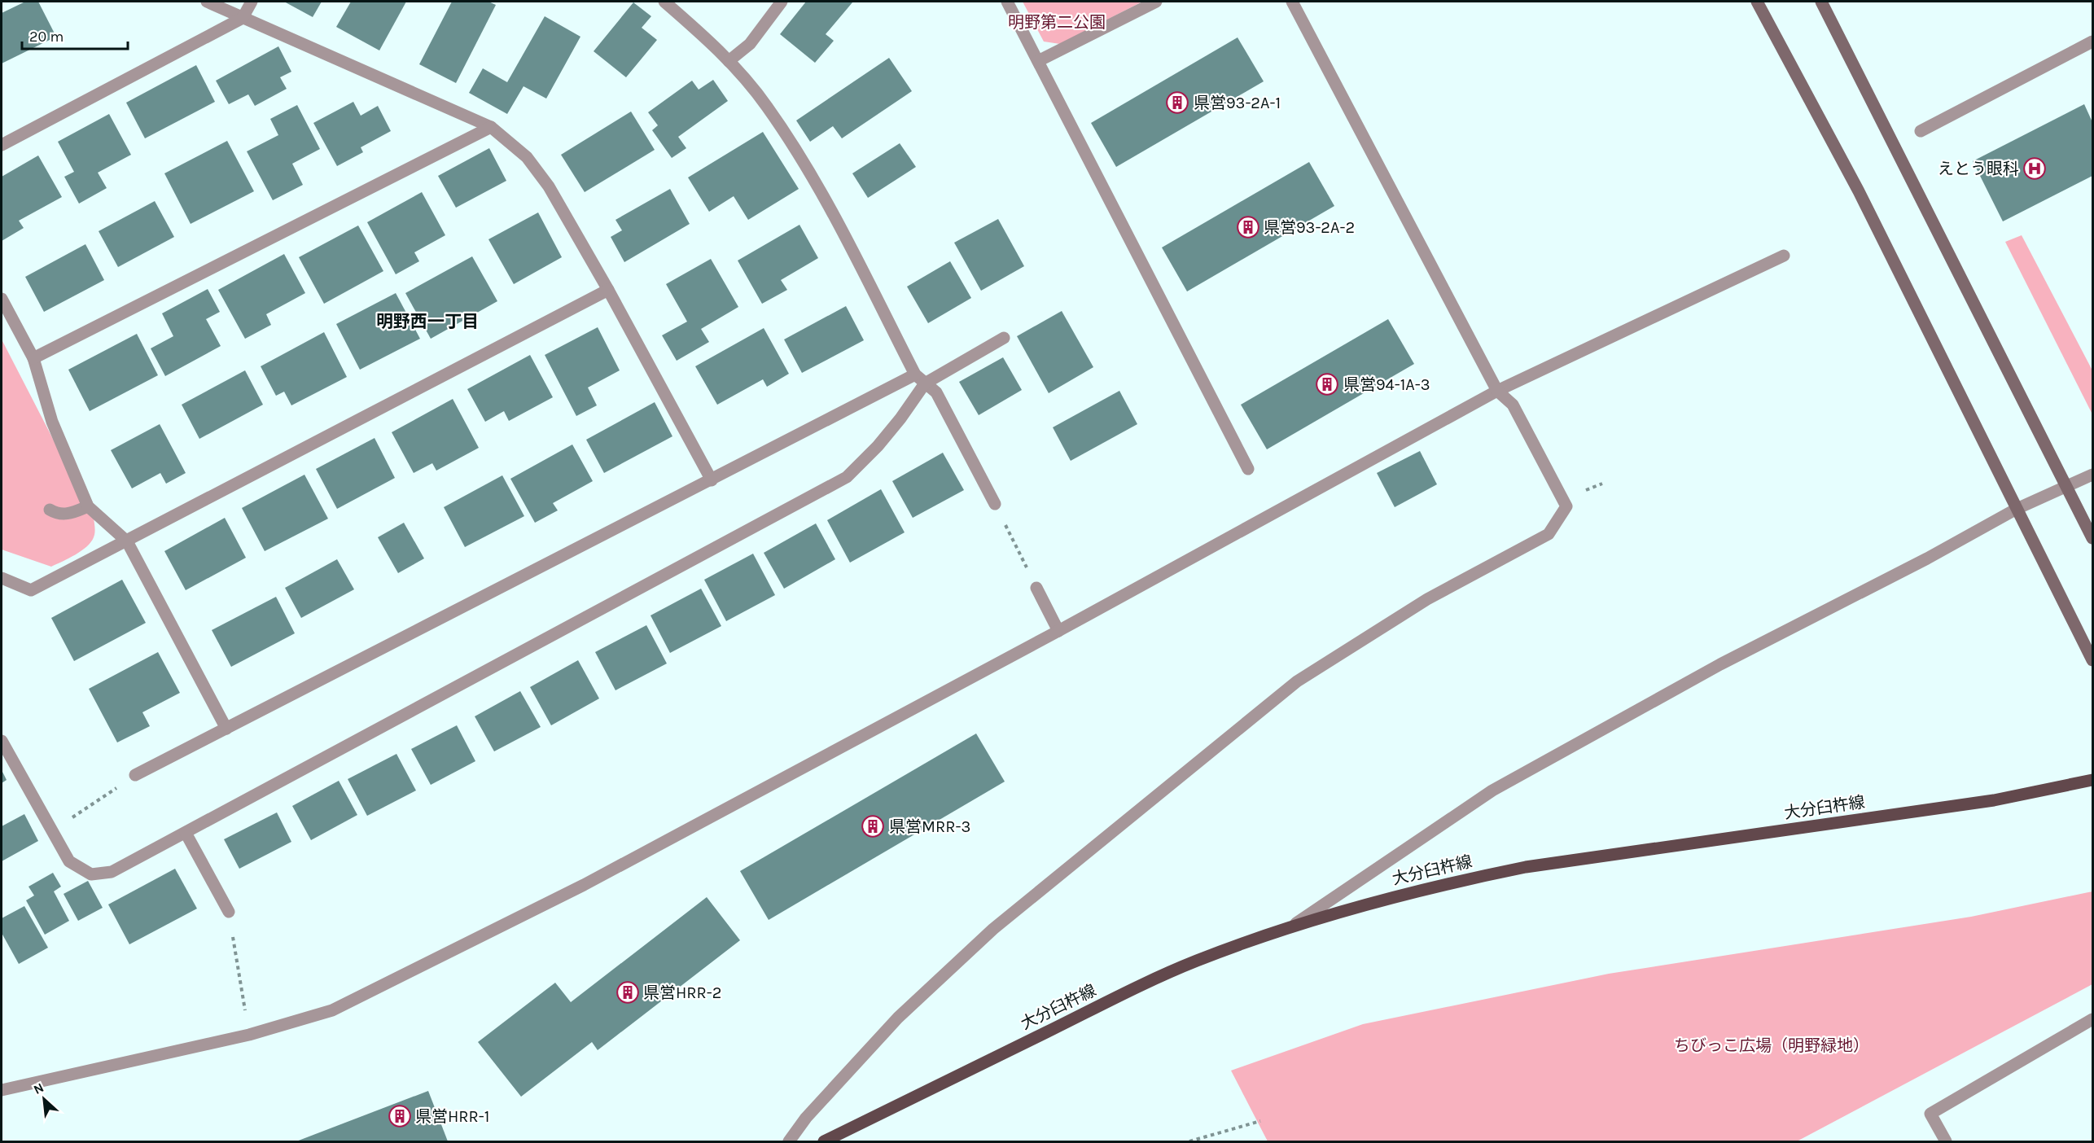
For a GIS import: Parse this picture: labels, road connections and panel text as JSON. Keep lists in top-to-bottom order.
{
  "streets": {
    "main road": ["大分臼杵線"]
  },
  "districts": ["明野西一丁目"],
  "parks": ["明野第二公園", "ちびっこ広場（明野緑地）"],
  "places": {
    "building": [
      "県営93-2A-1",
      "県営93-2A-2",
      "県営94-1A-3",
      "県営MRR-3",
      "県営HRR-2",
      "県営HRR-1"
    ],
    "hospital": ["えとう眼科"]
  },
  "scale_bar": "20 m",
  "north": "top left"
}
